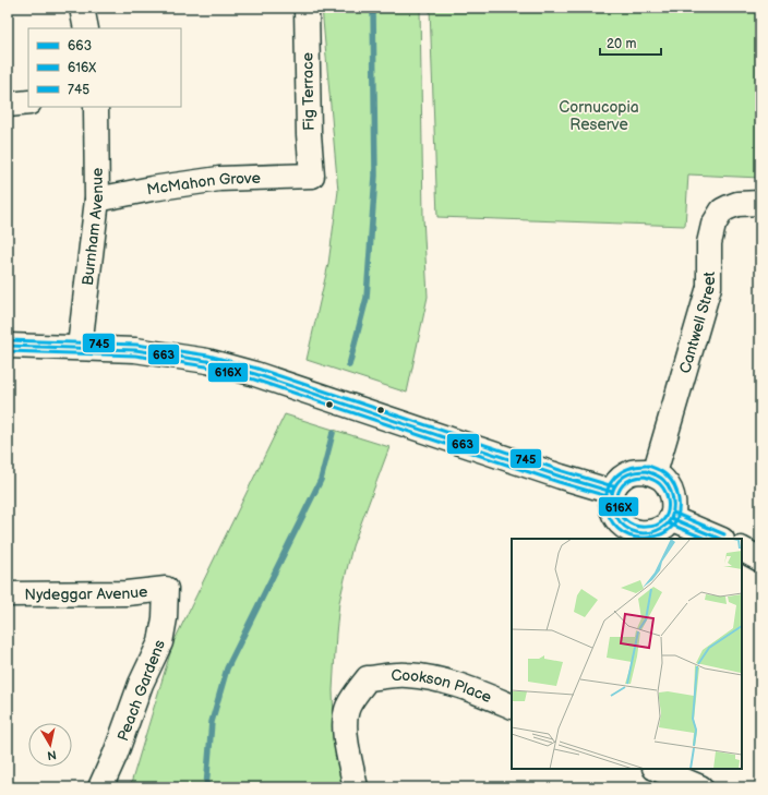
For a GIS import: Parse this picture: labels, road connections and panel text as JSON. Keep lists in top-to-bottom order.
{
  "streets": {
    "street": [
      "Fig Terrace",
      "McMahon Grove",
      "Burnham Avenue",
      "Cantwell Street",
      "Nydeggar Avenue",
      "Cookson Place",
      "Peach Gardens"
    ]
  },
  "crossings": [
    ["Fig Terrace", "McMahon Grove"],
    ["McMahon Grove", "Burnham Avenue"],
    ["Nydeggar Avenue", "Peach Gardens"]
  ],
  "parks": ["Cornucopia Reserve"],
  "lines": ["transit line 745", "transit line 663", "transit line 616X"],
  "legend": ["663", "616X", "745"],
  "scale_bar": "20 m",
  "north": "bottom"
}
